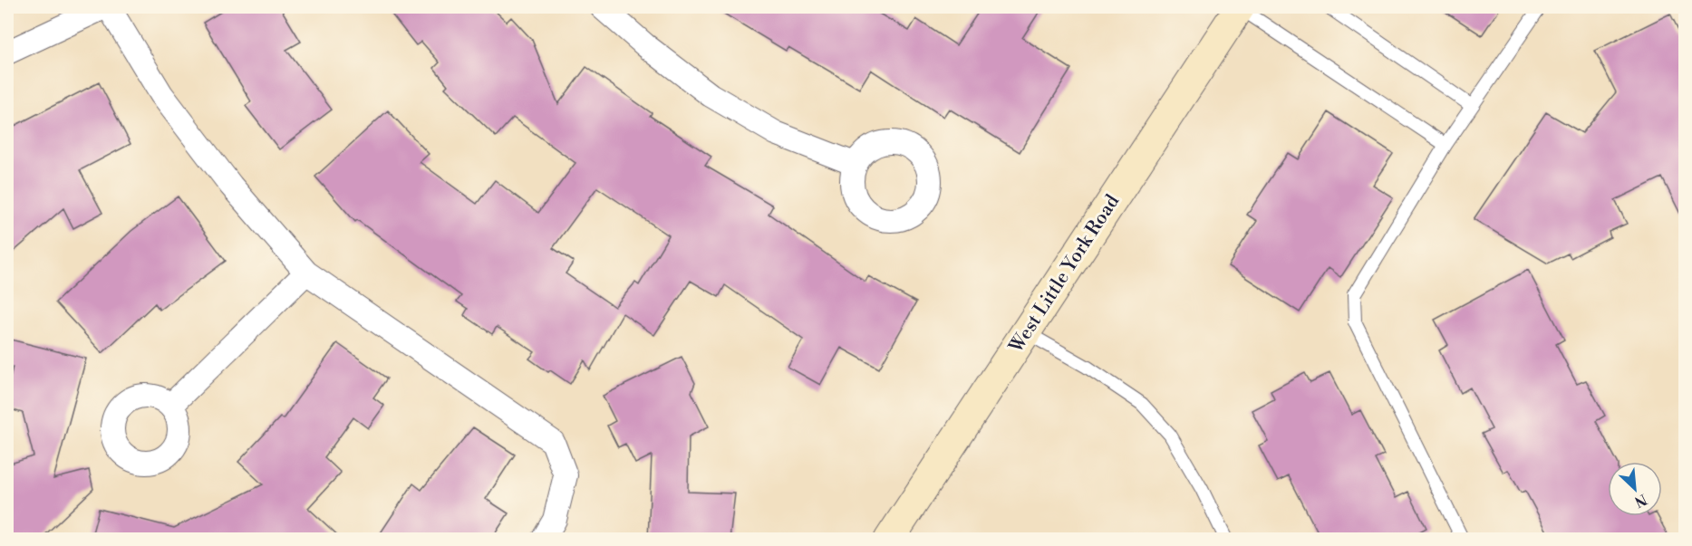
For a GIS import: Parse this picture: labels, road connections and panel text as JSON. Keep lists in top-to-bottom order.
{
  "streets": {
    "main road": ["West Little York Road"]
  },
  "north": "bottom right"
}
